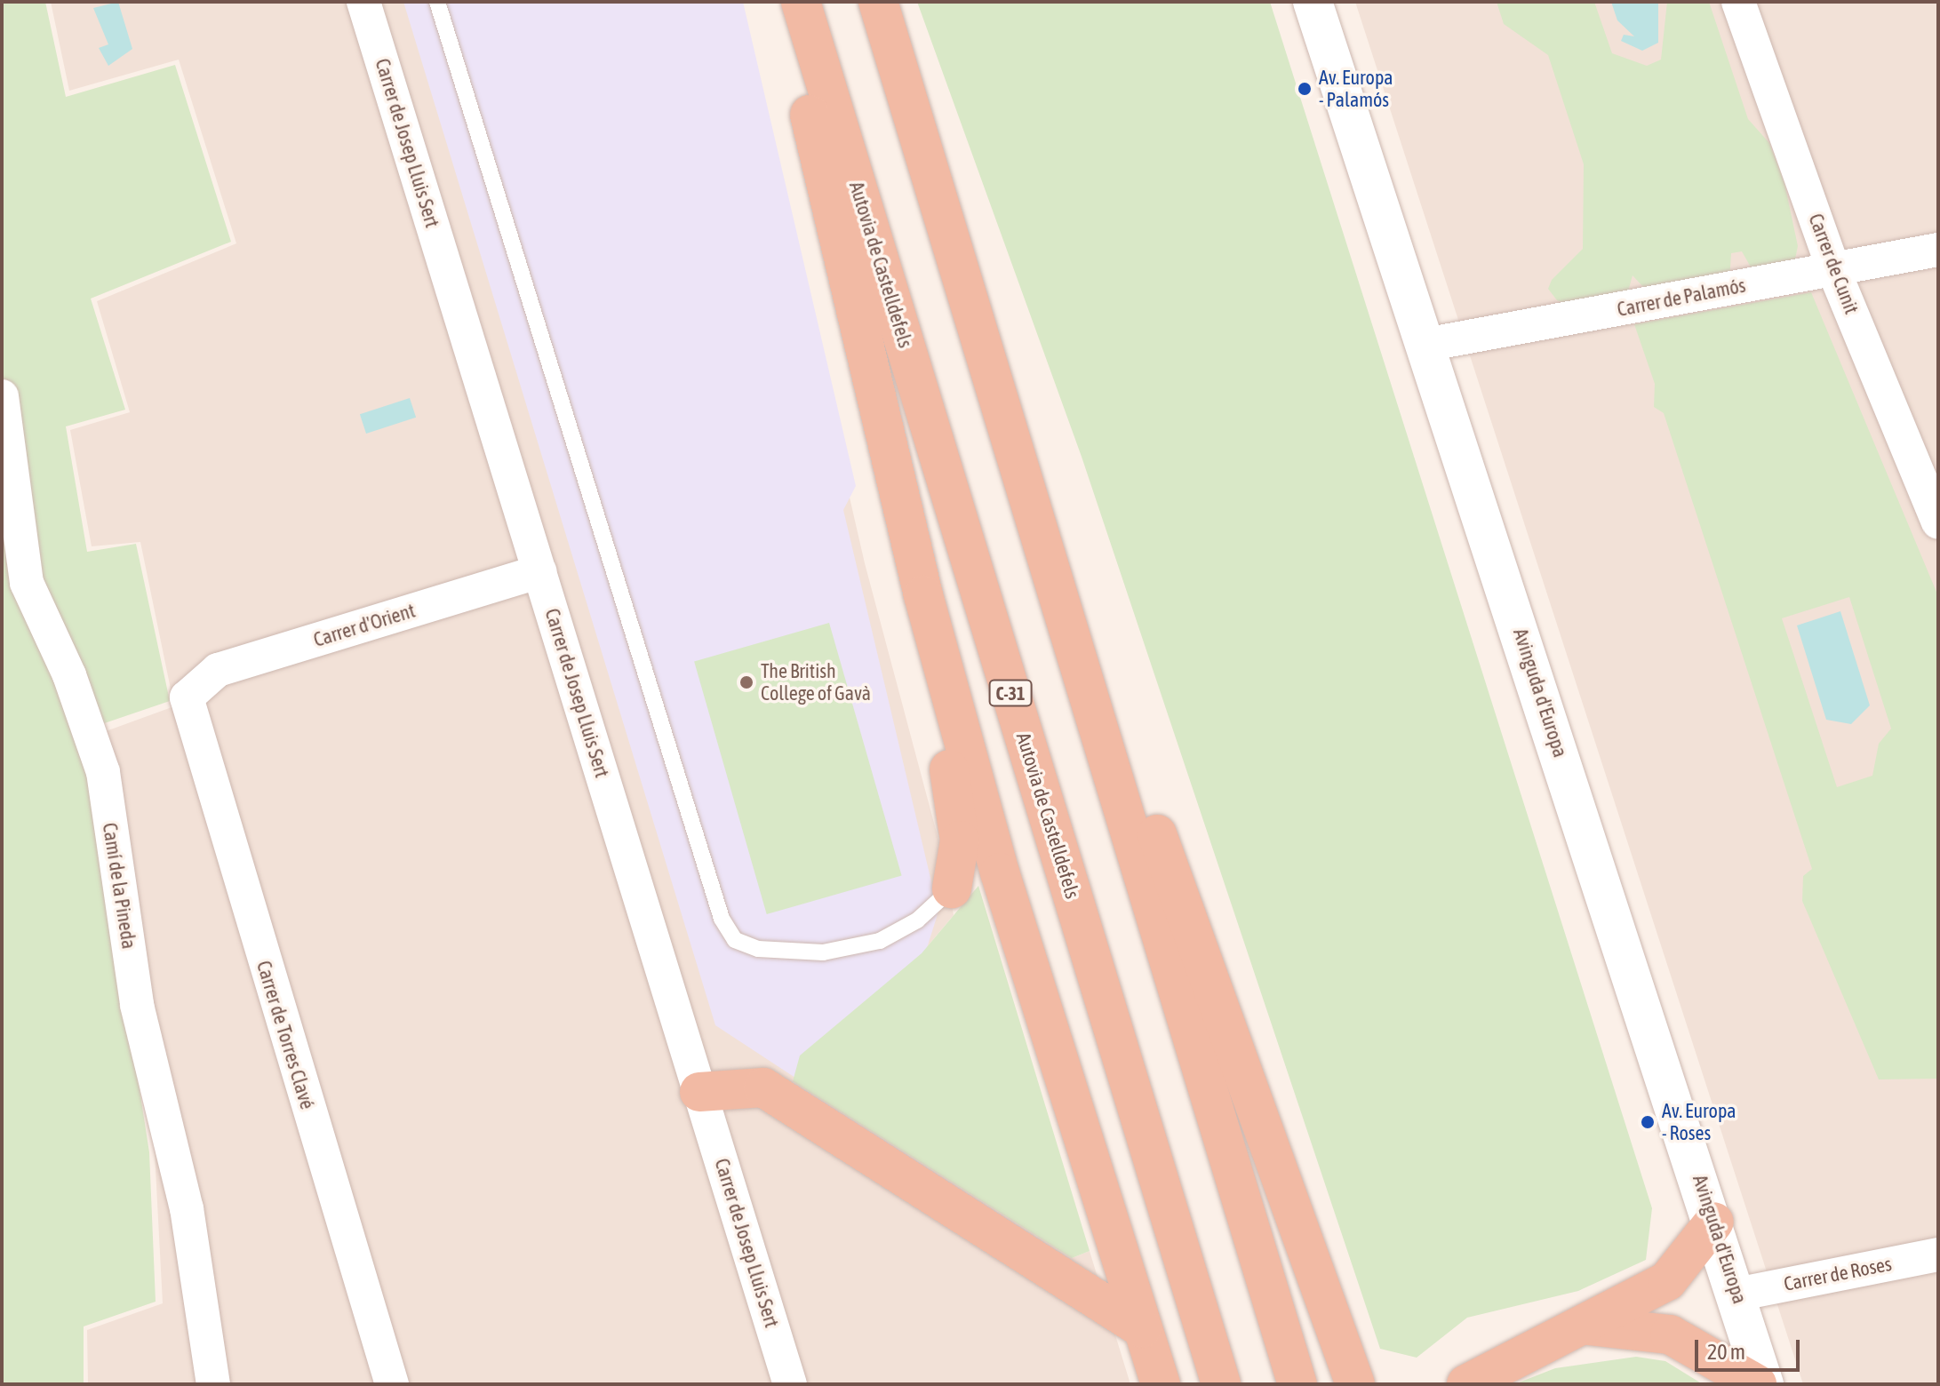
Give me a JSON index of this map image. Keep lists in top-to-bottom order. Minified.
{"streets":{"highway":["Autovia de Castelldefels","C-31"],"street":["Carrer de Josep Lluis Sert","Carrer de Cunit","Carrer de Palamós","Carrer d'Orient","Avinguda d'Europa","Camí de la Pineda","Carrer de Torres Clavé","Carrer de Roses"]},"crossings":[["Carrer de Josep Lluis Sert","Carrer d'Orient"],["Carrer de Cunit","Carrer de Palamós"],["Carrer de Palamós","Avinguda d'Europa"],["Carrer d'Orient","Carrer de Torres Clavé"],["Avinguda d'Europa","Carrer de Roses"]],"places":["Av. Europa - Palamós","The British College of Gavà","Av. Europa - Roses"],"scale_bar":"20 m"}
